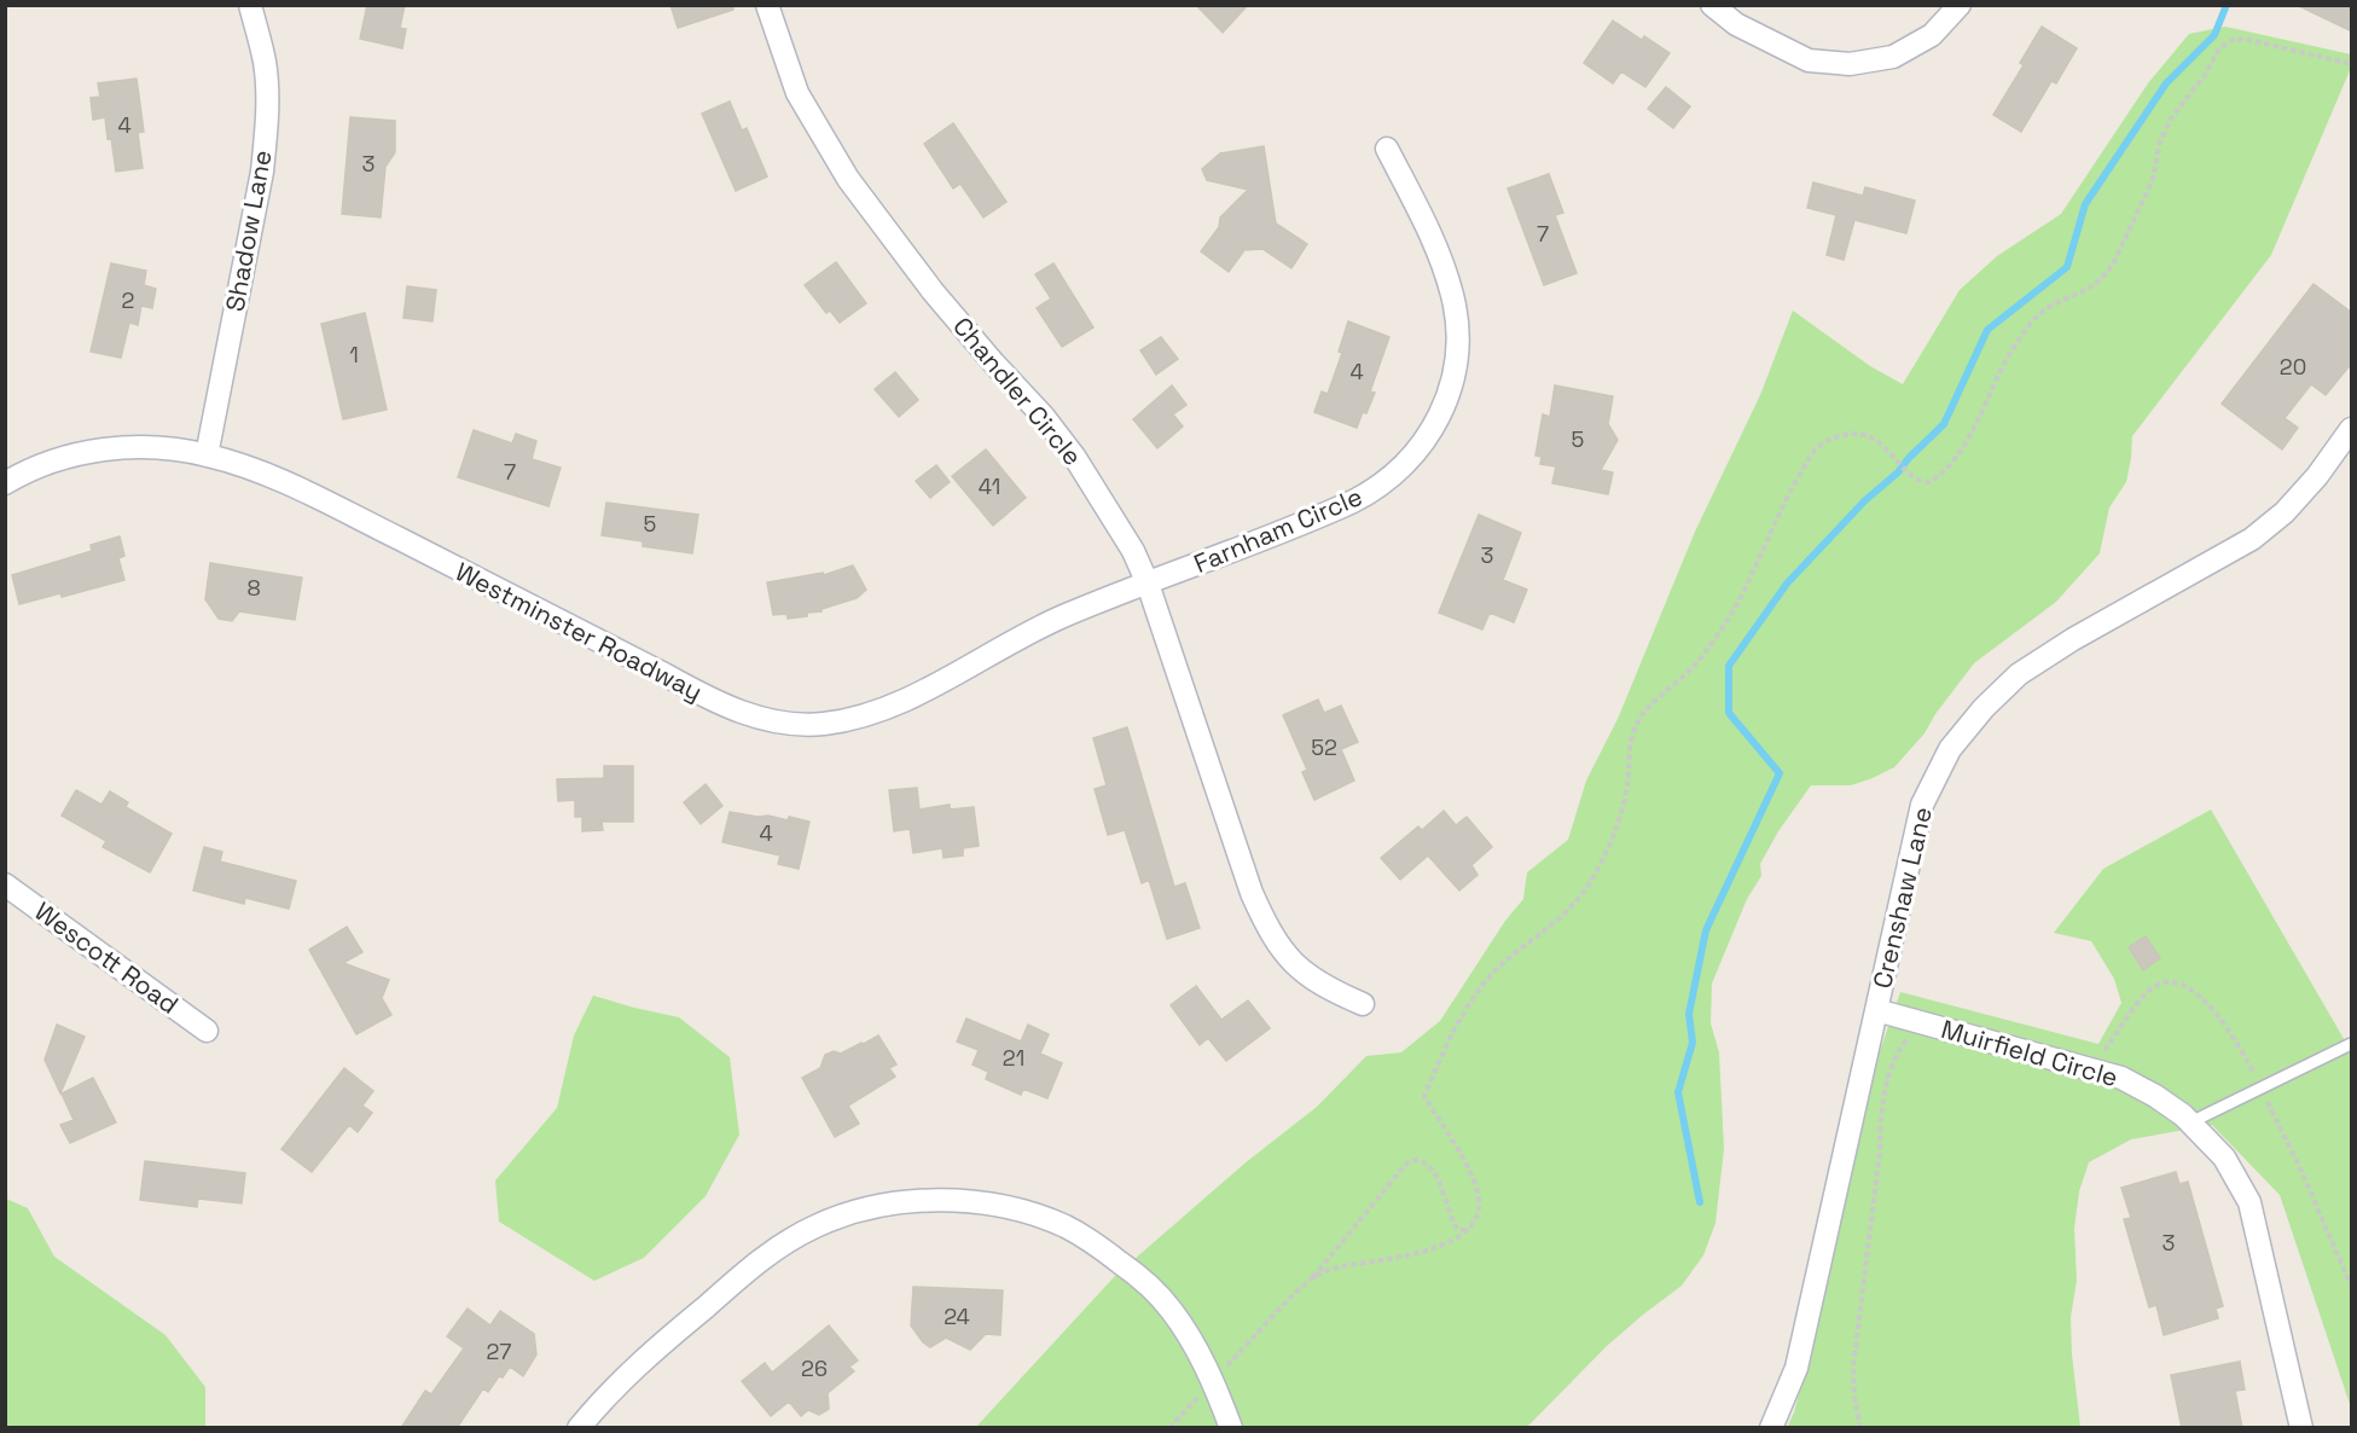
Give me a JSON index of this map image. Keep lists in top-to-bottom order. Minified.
{"streets":{"street":["Shadow Lane","Chandler Circle","Farnham Circle","Westminster Roadway","Crenshaw Lane","Wescott Road","Muirfield Circle"]},"crossings":[["Shadow Lane","Westminster Roadway"],["Chandler Circle","Farnham Circle"],["Chandler Circle","Westminster Roadway"],["Farnham Circle","Westminster Roadway"],["Crenshaw Lane","Muirfield Circle"]],"house_numbers":["4","3","7","2","1","20","4","5","7","41","5","3","8","52","4","21","3","24","27","26"]}
